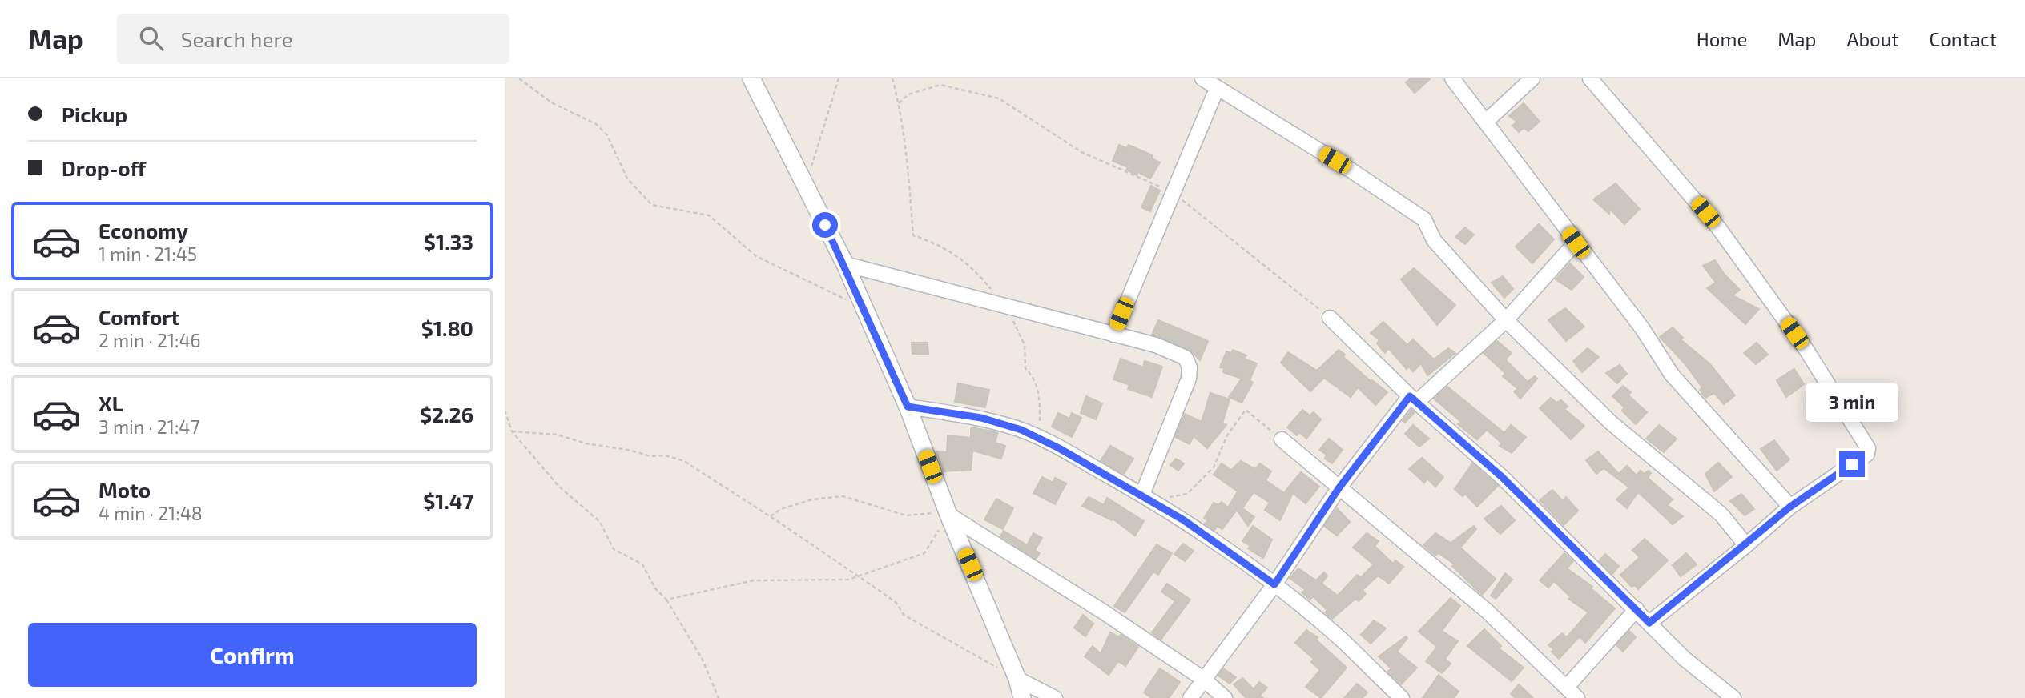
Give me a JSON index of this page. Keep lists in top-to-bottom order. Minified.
{"page":{"header":"Map","search":"Search here","nav":["Home","Map","About","Contact"],"banner":["Pickup","Drop-off"],"list":[{"name":"Economy","note":"1 min · 21:45","value":"$1.33"},{"name":"Comfort","note":"2 min · 21:46","value":"$1.80"},{"name":"XL","note":"3 min · 21:47","value":"$2.26"},{"name":"Moto","note":"4 min · 21:48","value":"$1.47"}],"bubble":"3 min","buttons":"Confirm"}}
